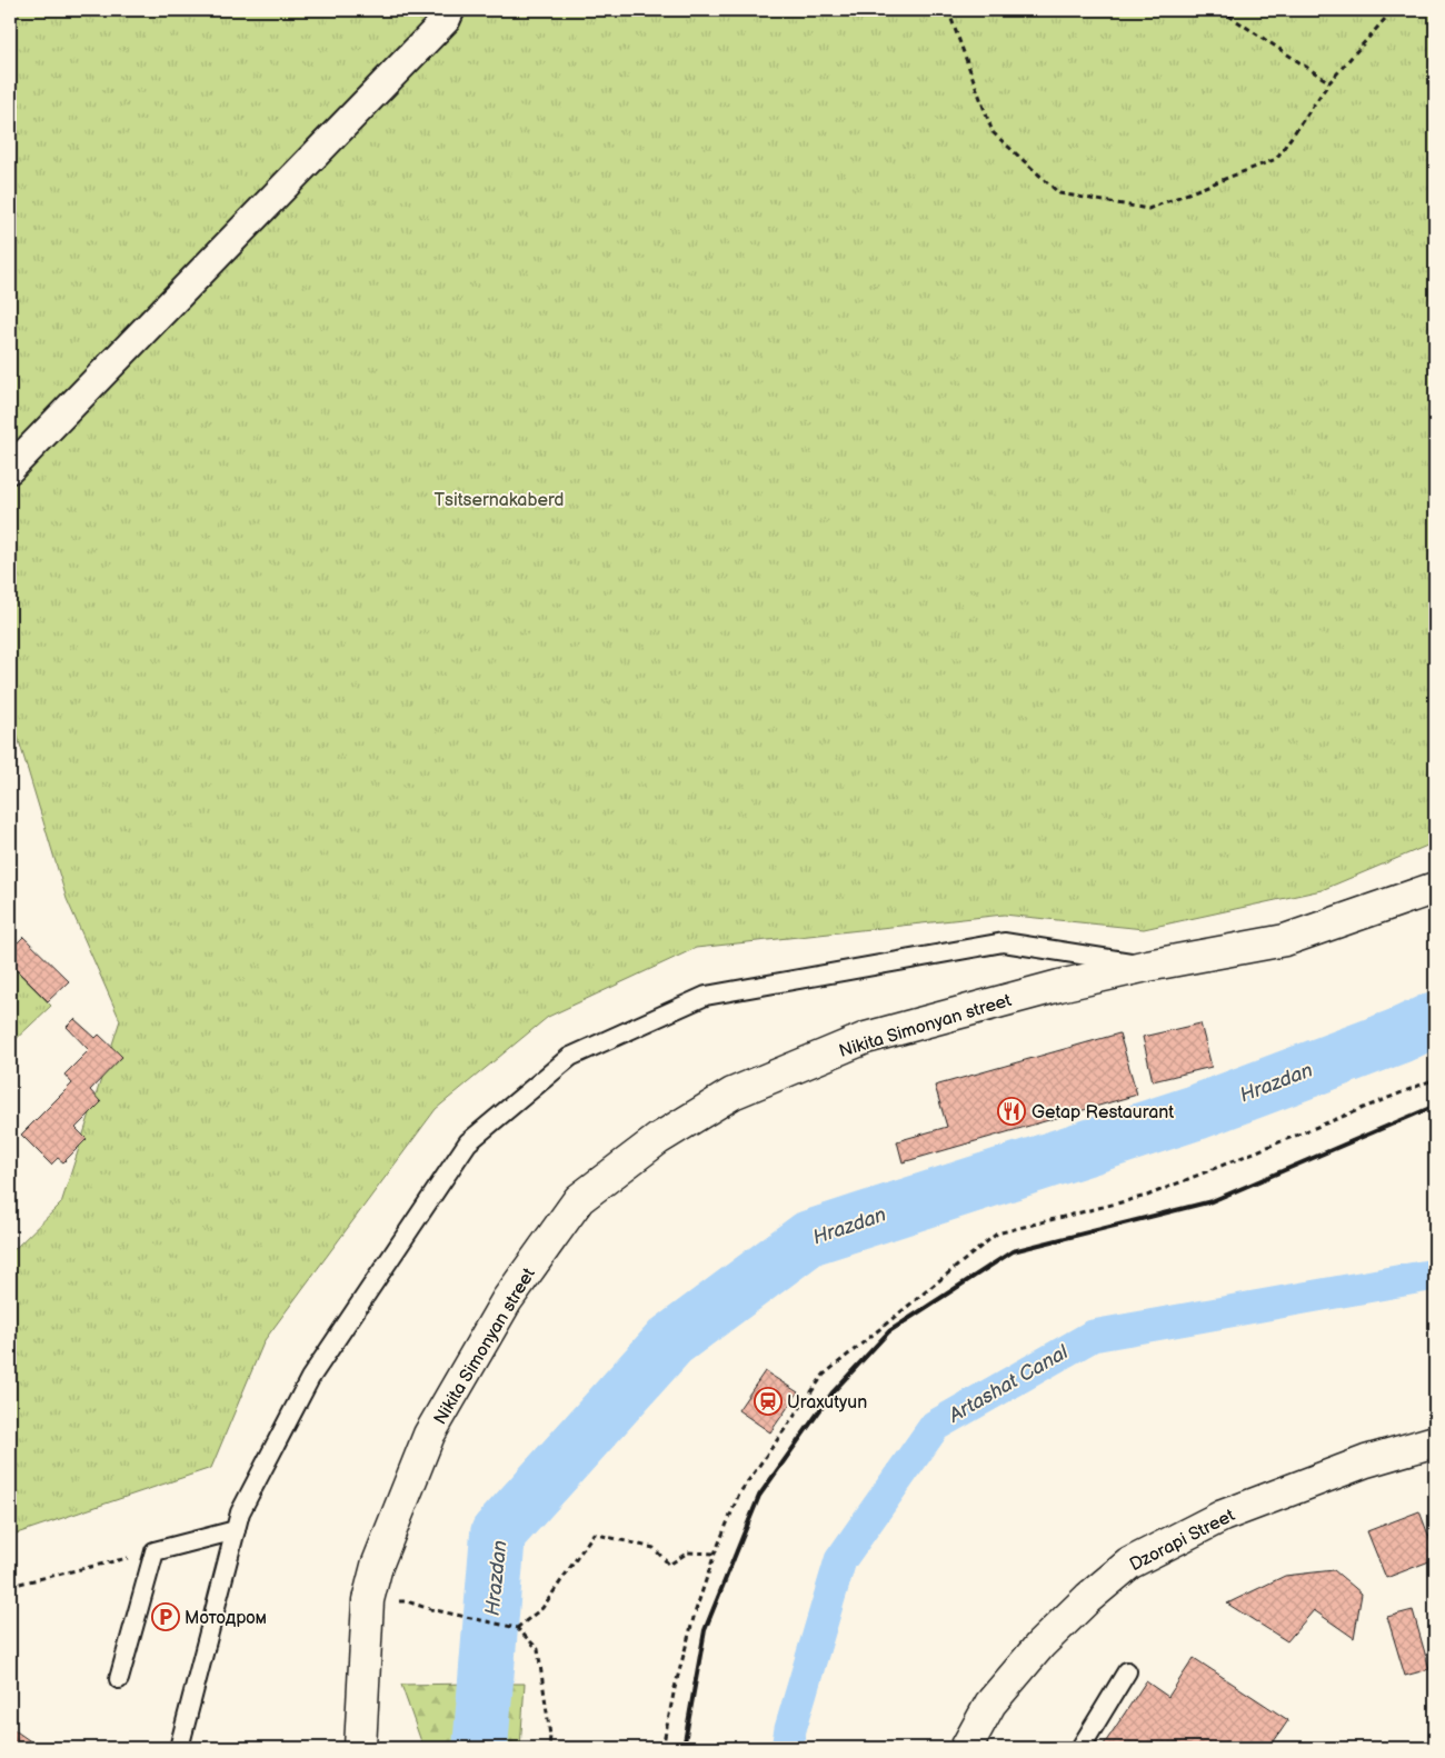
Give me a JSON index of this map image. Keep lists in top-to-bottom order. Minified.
{"streets":{"street":["Nikita Simonyan street","Dzorapi Street"]},"water":["Hrazdan","Artashat Canal"],"parks":["Tsitsernakaberd"],"places":{"restaurant":["Getap Restaurant"],"station":["Uraxutyun"],"parking":["Мотодром"]}}
